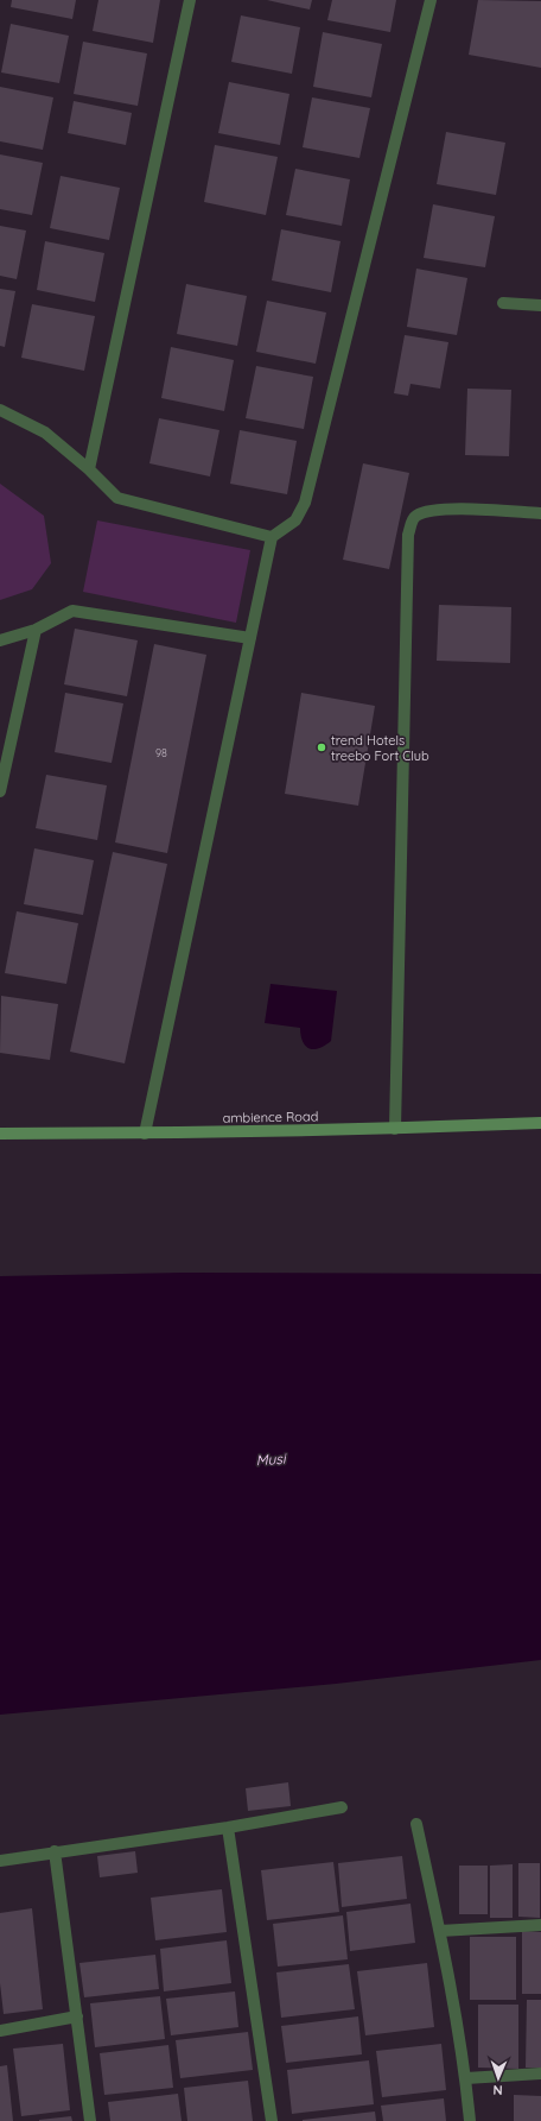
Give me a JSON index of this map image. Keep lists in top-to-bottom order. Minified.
{"streets":{"street":["ambience Road"]},"water":["Musi"],"places":["trend Hotels treebo Fort Club"],"house_numbers":["98"],"north":"bottom"}
